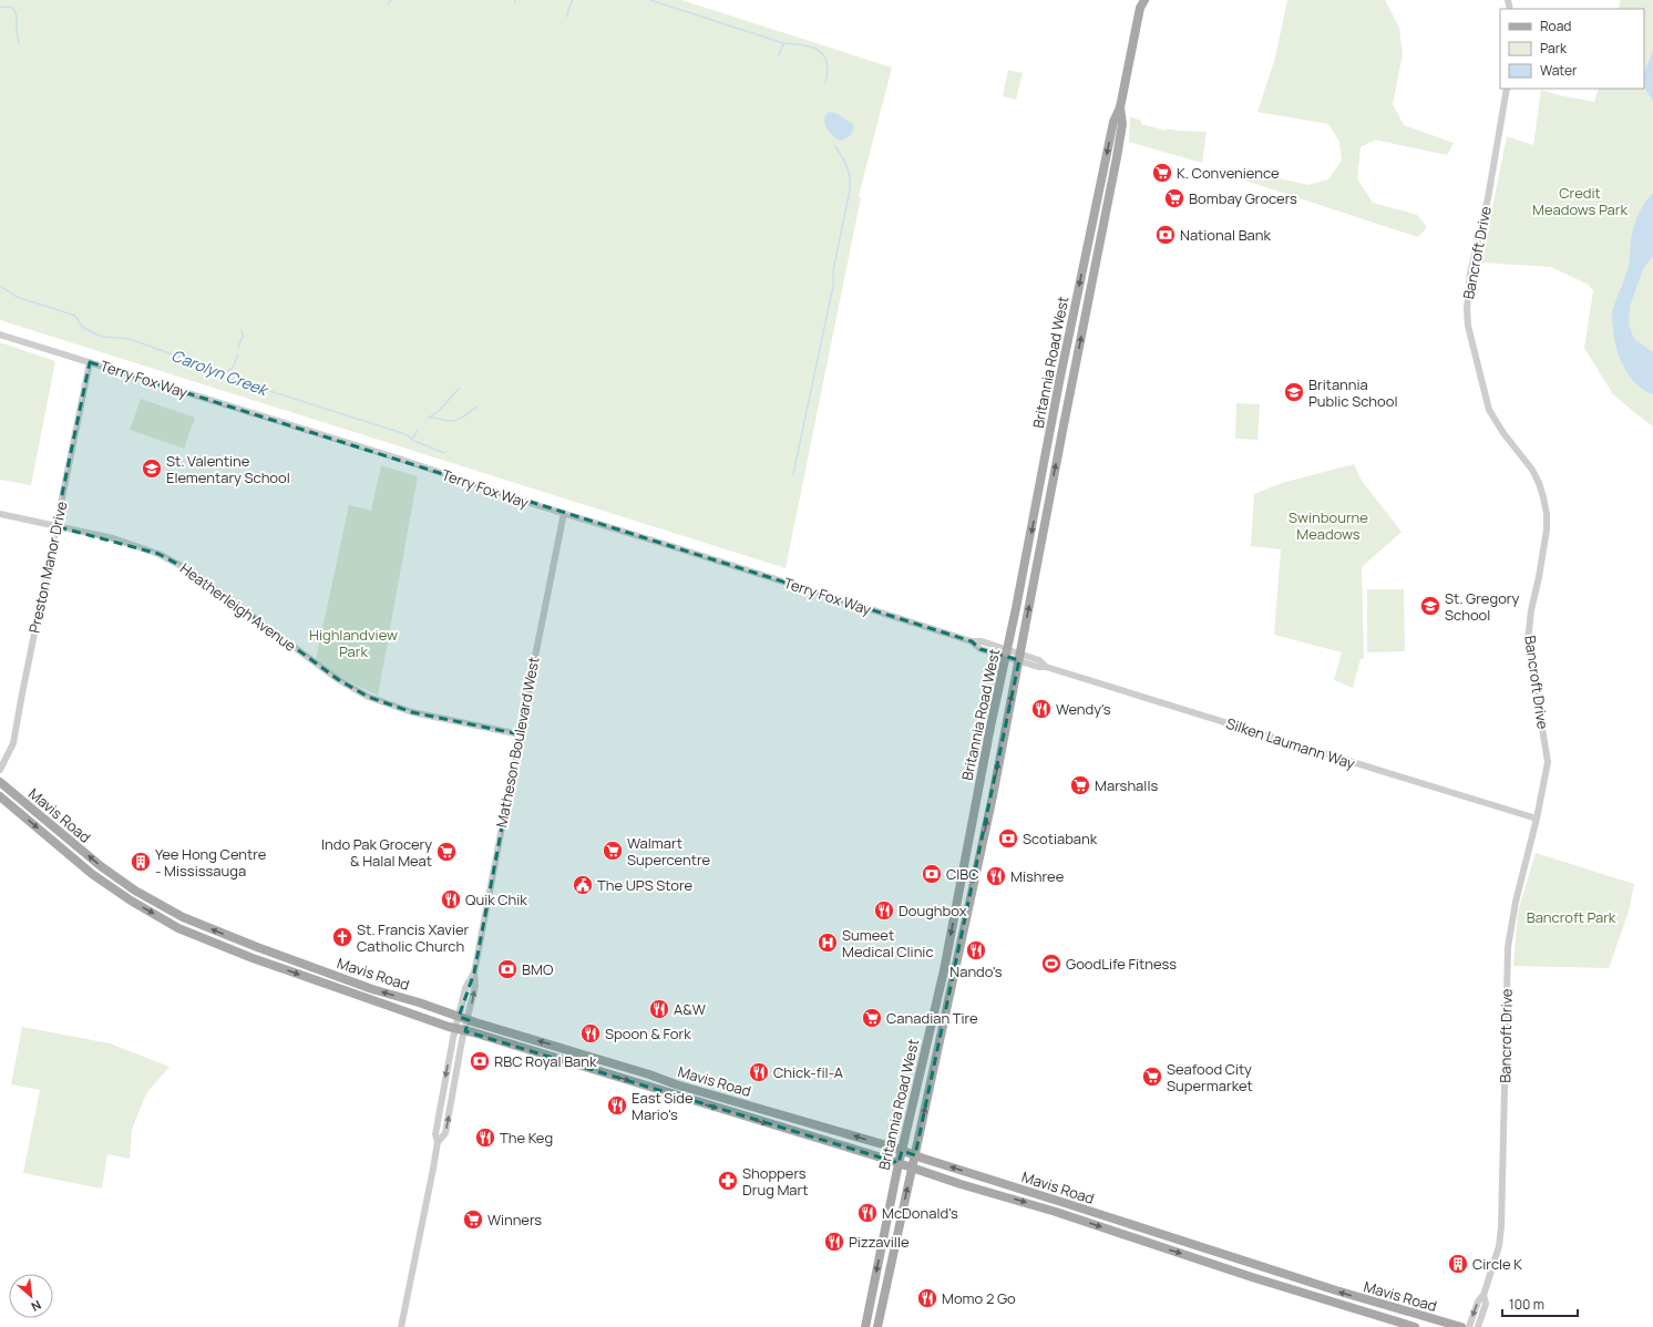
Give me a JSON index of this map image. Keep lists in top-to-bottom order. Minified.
{"streets":{"main road":["Britannia Road West","Mavis Road"],"street":["Bancroft Drive","Terry Fox Way","Preston Manor Drive","Heatherleigh Avenue","Matheson Boulevard West","Silken Laumann Way"]},"crossings":[["Bancroft Drive","Silken Laumann Way"],["Britannia Road West","Terry Fox Way"],["Britannia Road West","Silken Laumann Way"],["Britannia Road West","Mavis Road"],["Terry Fox Way","Preston Manor Drive"],["Terry Fox Way","Matheson Boulevard West"],["Terry Fox Way","Silken Laumann Way"],["Preston Manor Drive","Heatherleigh Avenue"],["Heatherleigh Avenue","Matheson Boulevard West"],["Matheson Boulevard West","Mavis Road"]],"water":["Carolyn Creek"],"parks":["Credit Meadows Park","Swinbourne Meadows","Highlandview Park","Bancroft Park"],"places":{"supermarket":["K. Convenience","Bombay Grocers","Marshalls","Walmart Supercentre","Indo Pak Grocery & Halal Meat","Canadian Tire","Seafood City Supermarket","Winners"],"bank":["National Bank","Scotiabank","CIBC","BMO","RBC Royal Bank"],"school or university":["Britannia Public School","St. Valentine Elementary School","St. Gregory School"],"restaurant":["Wendy's","Mishree","Quik Chik","Doughbox","Nando's","A&W","Spoon & Fork","Chick-fil-A","East Side Mario's","The Keg","McDonald's","Pizzaville","Momo 2 Go"],"building":["Yee Hong Centre - Mississauga","Circle K"],"public building":["The UPS Store"],"church":["St. Francis Xavier Catholic Church"],"hospital":["Sumeet Medical Clinic"],"sports":["GoodLife Fitness"],"pharmacy":["Shoppers Drug Mart"]},"legend":["Road","Park","Water"],"scale_bar":"100 m","north":"bottom right"}
